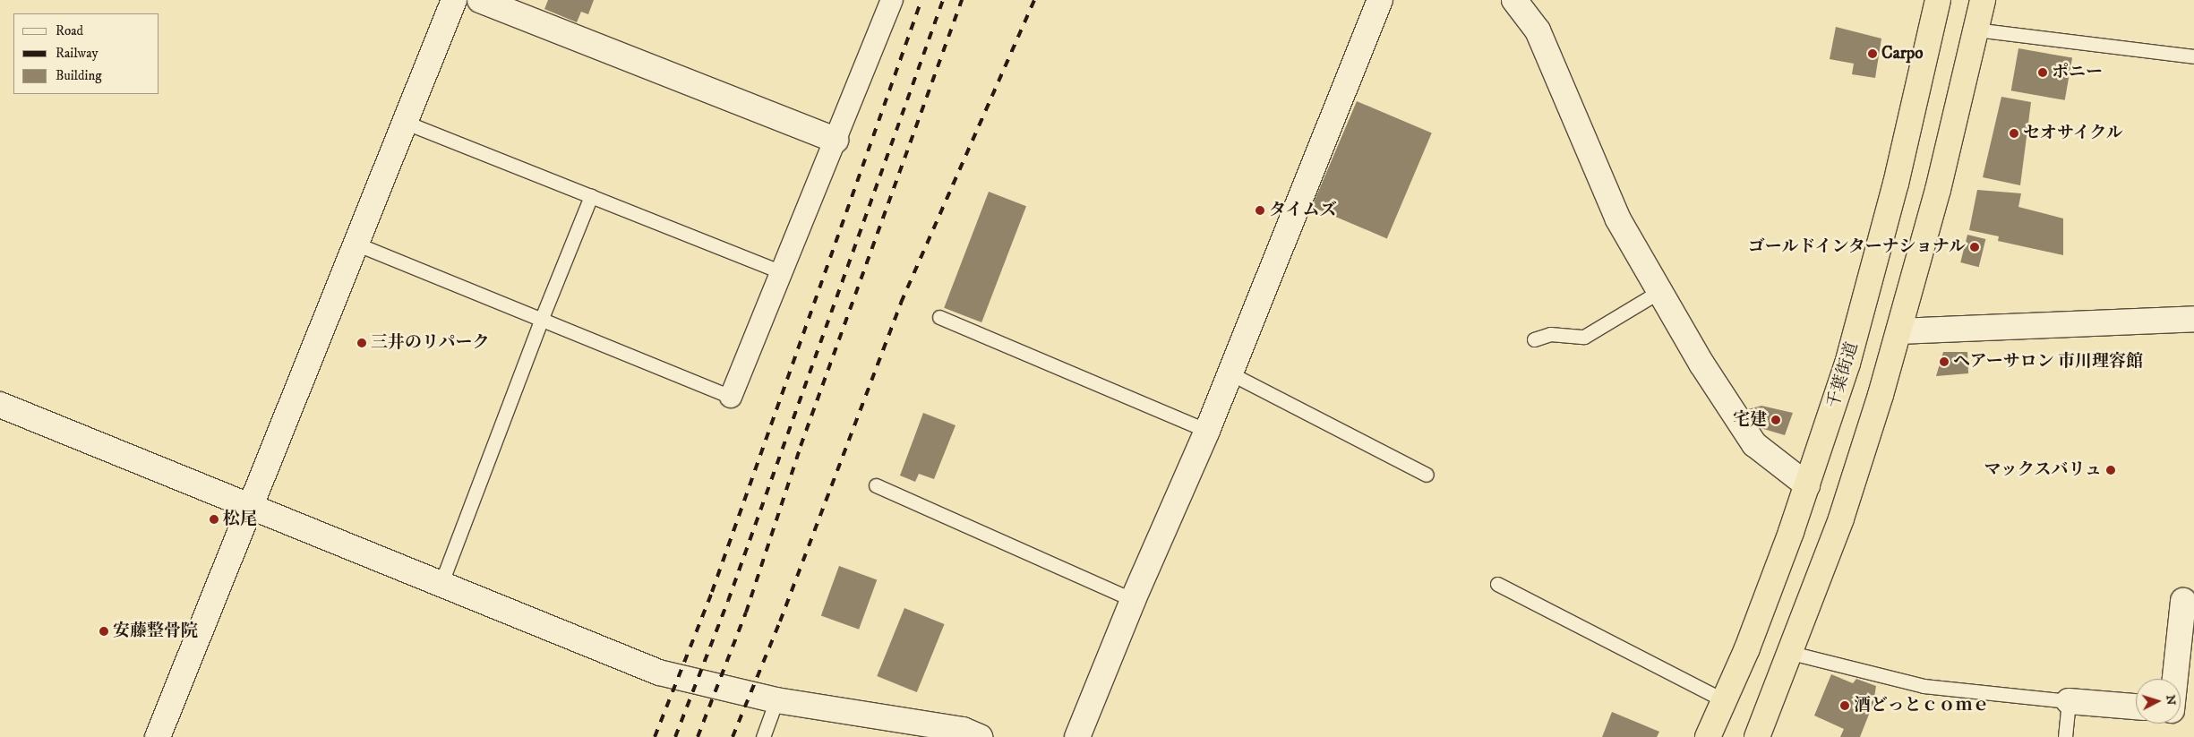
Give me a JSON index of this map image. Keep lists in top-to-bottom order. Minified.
{"streets":{"highway":["千葉街道"]},"places":["Carpo","ポニー","セオサイクル","タイムズ","ゴールドインターナショナル","三井のリパーク","ヘアーサロン 市川理容館","宅建","マックスバリュ","松尾","安藤整骨院","酒どっとｃｏｍｅ"],"legend":["Road","Railway","Building"],"north":"right"}
